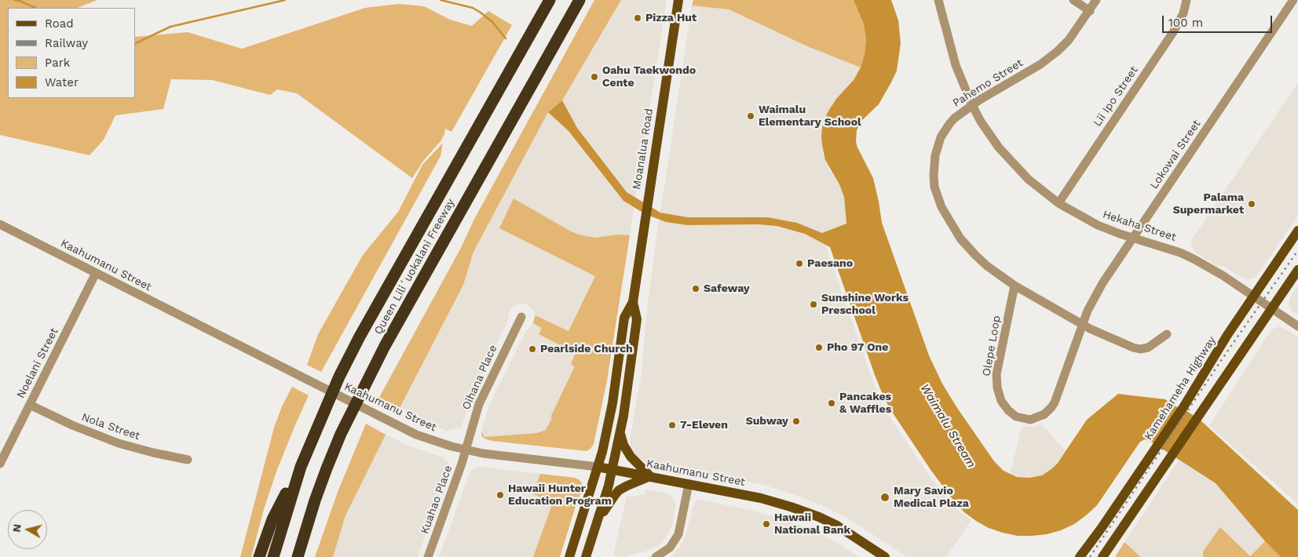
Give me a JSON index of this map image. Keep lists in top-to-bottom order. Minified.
{"streets":{"highway":["Queen Liliʻuokalani Freeway"],"main road":["Moanalua Road","Kaahumanu Street","Kamehameha Highway"],"street":["Pahemo Street","Lii Ipo Street","Lokowai Street","Hekaha Street","Olepe Loop","Noelani Street","Oihana Place","Nola Street","Kuahao Place"]},"crossings":[["Pahemo Street","Lokowai Street"],["Pahemo Street","Hekaha Street"],["Pahemo Street","Olepe Loop"],["Lii Ipo Street","Hekaha Street"],["Moanalua Road","Kaahumanu Street"],["Lokowai Street","Hekaha Street"],["Lokowai Street","Olepe Loop"],["Hekaha Street","Kamehameha Highway"],["Kaahumanu Street","Noelani Street"],["Kaahumanu Street","Oihana Place"],["Kaahumanu Street","Kuahao Place"],["Noelani Street","Nola Street"],["Oihana Place","Kuahao Place"]],"water":["Waimalu Stream"],"places":["Pizza Hut","Oahu Taekwondo Cente","Waimalu Elementary School","Palama Supermarket","Paesano","Safeway","Sunshine Works Preschool","Pho 97 One","Pearlside Church","Pancakes & Waffles","Subway","7-Eleven","Hawaii Hunter Education Program","Mary Savio Medical Plaza","Hawaii National Bank"],"legend":["Road","Railway","Park","Water"],"scale_bar":"100 m","north":"left"}
